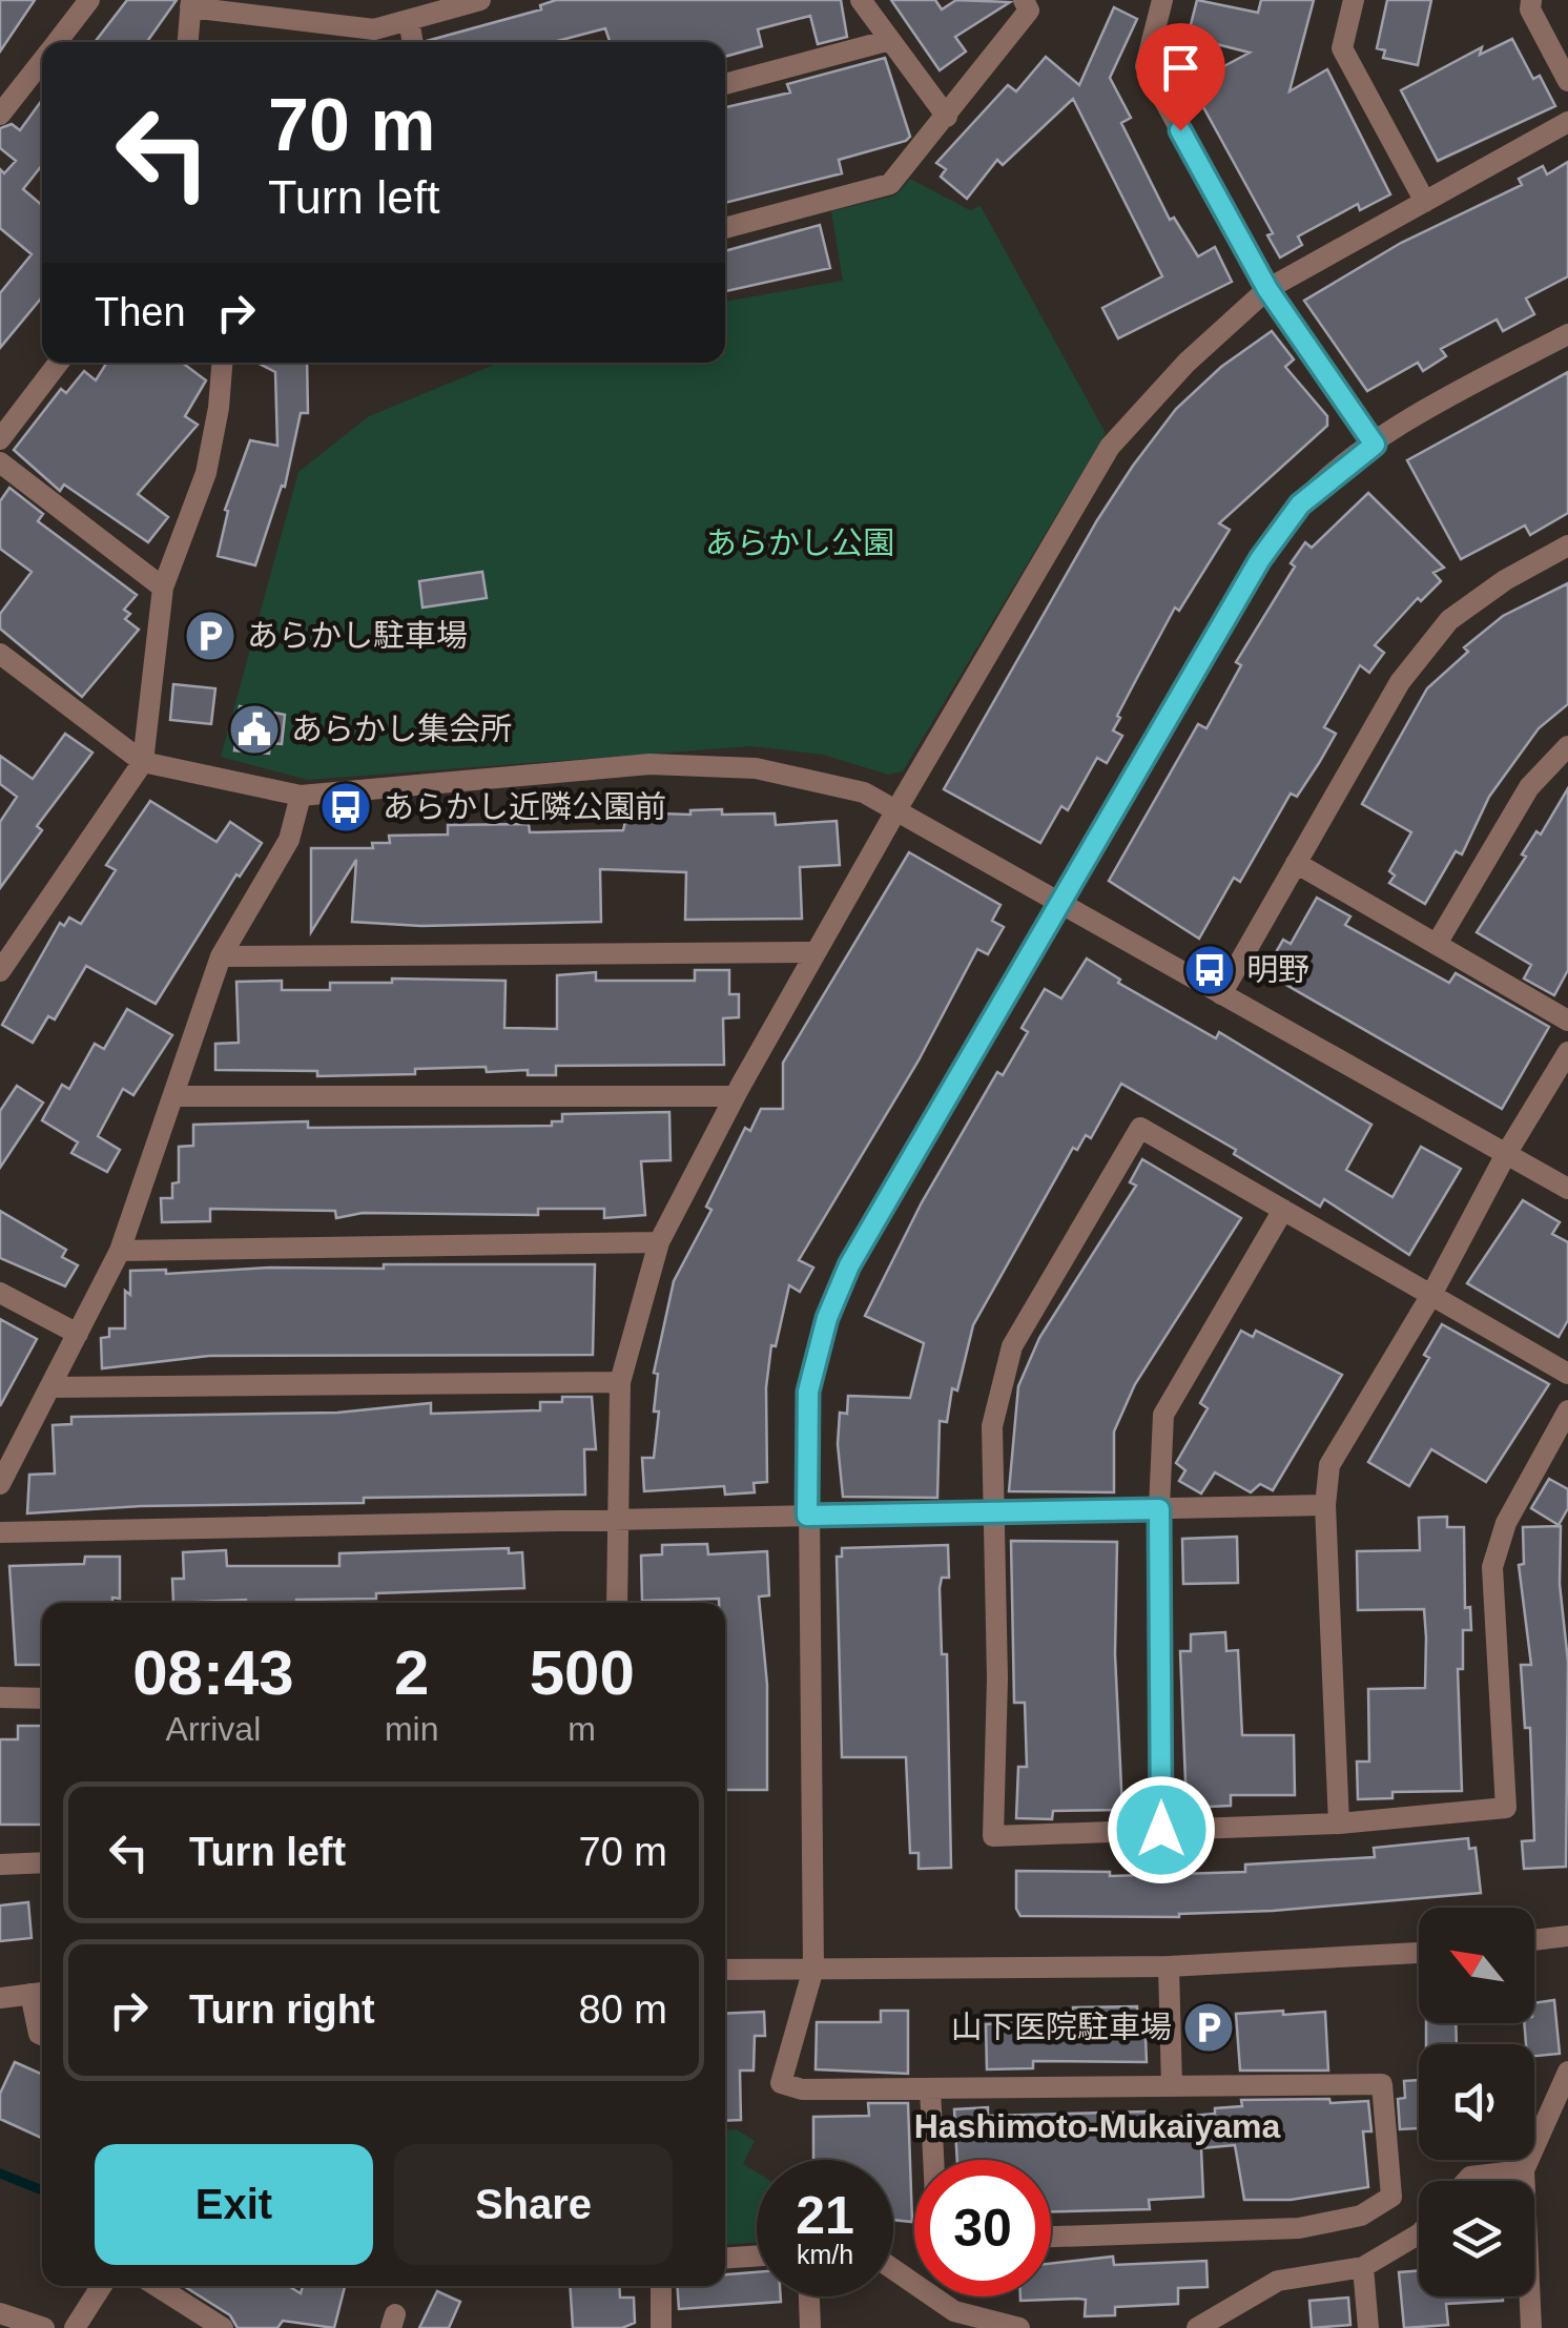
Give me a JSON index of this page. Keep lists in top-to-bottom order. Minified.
{"districts":["Hashimoto-Mukaiyama"],"parks":["あらかし公園"],"places":{"parking":["あらかし駐車場","山下医院駐車場"],"public building":["あらかし集会所"],"bus stop":["あらかし近隣公園前","明野"]},"north":"top left","page":{"turn":["70 m","Turn left"],"then":"Then","eta":["08:43","Arrival","2","min","500","m"],"list":[{"name":"Turn left","value":"70 m"},{"name":"Turn right","value":"80 m"}],"buttons":["Exit","Share"],"speed":"21 km/h","limit":"30"}}
